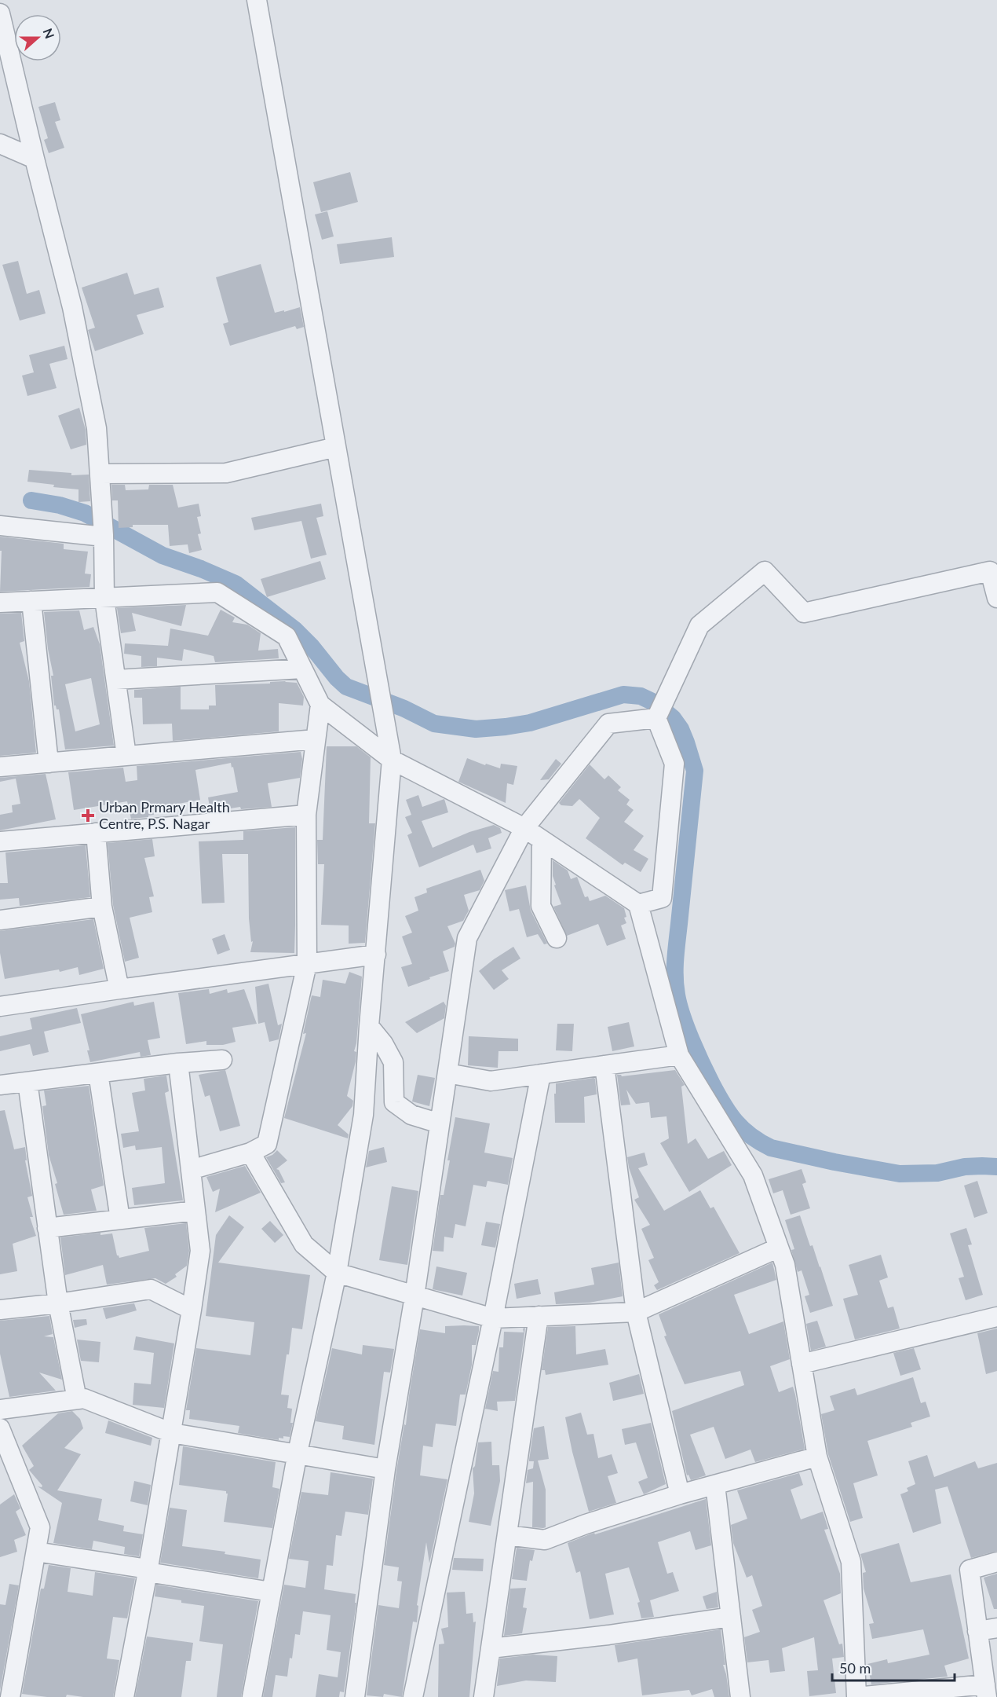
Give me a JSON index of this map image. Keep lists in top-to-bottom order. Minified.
{"places":{"health":["Urban Prmary Health Centre, P.S. Nagar"]},"scale_bar":"50 m","north":"right"}
